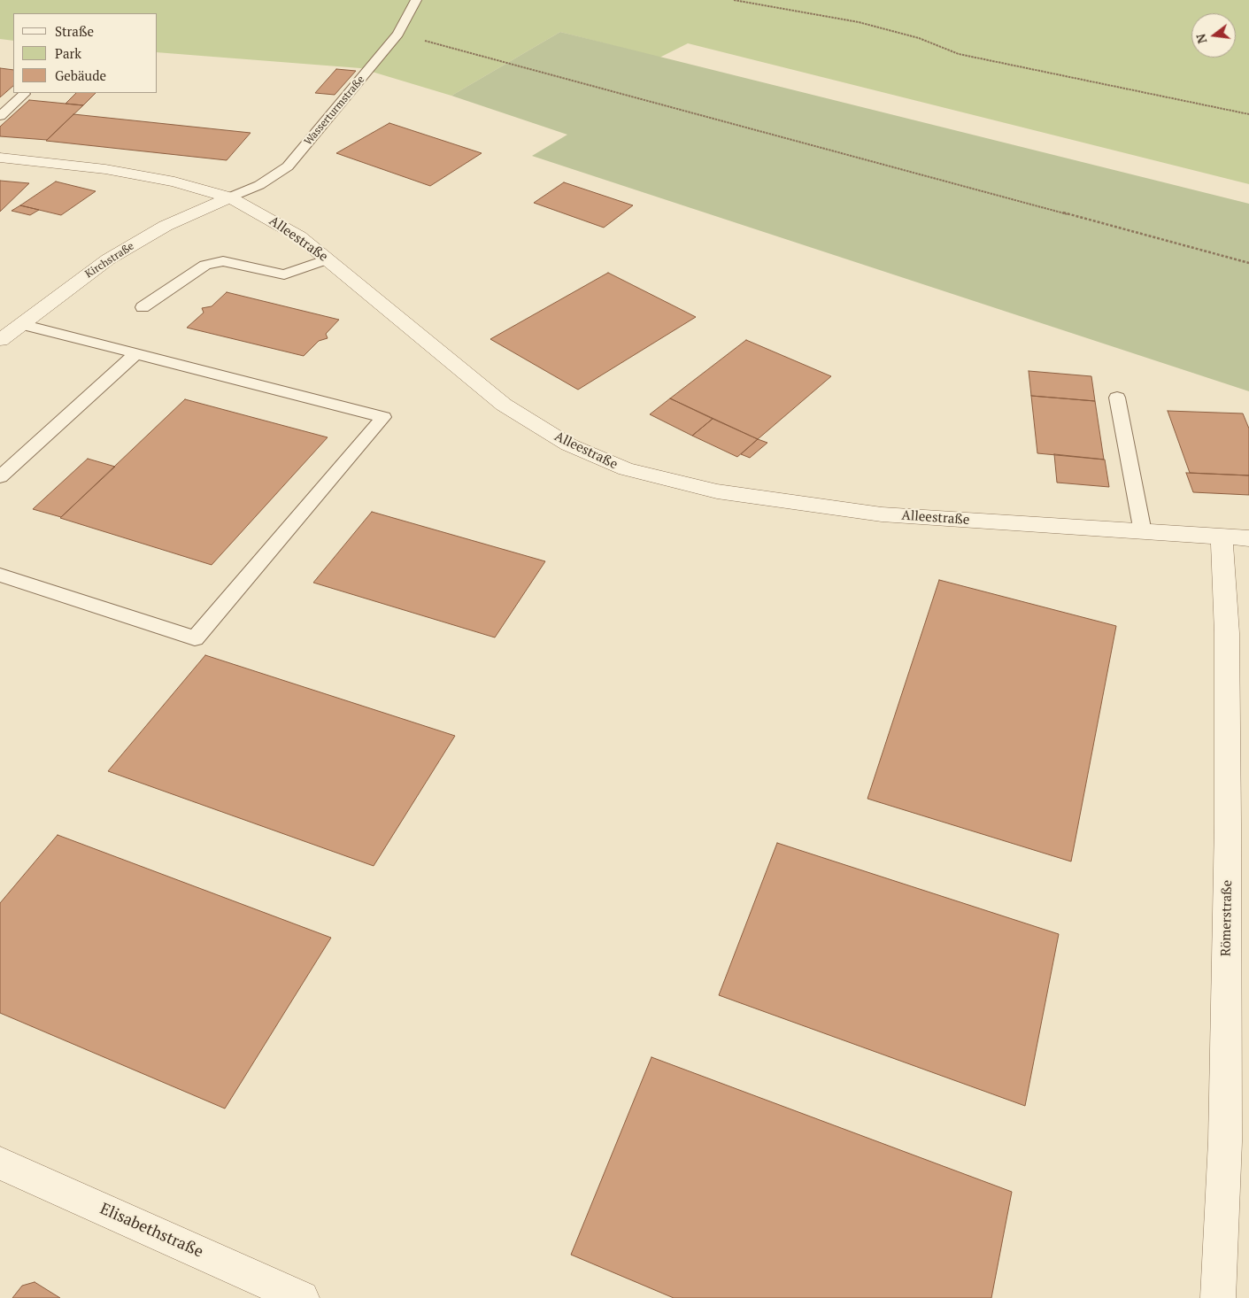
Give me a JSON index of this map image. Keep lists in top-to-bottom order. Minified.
{"streets":{"street":["Alleestraße","Kirchstraße","Römerstraße","Elisabethstraße"],"lane":["Wasserturmstraße"]},"crossings":[["Wasserturmstraße","Alleestraße"],["Wasserturmstraße","Kirchstraße"],["Alleestraße","Kirchstraße"],["Alleestraße","Römerstraße"]],"legend":["Straße","Park","Gebäude"],"north":"left"}
